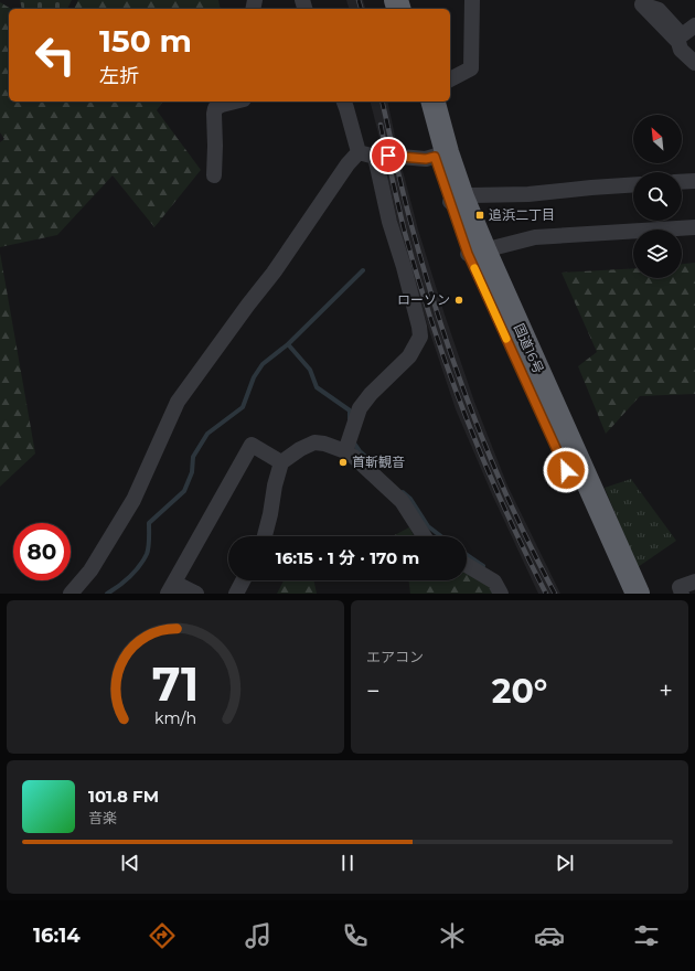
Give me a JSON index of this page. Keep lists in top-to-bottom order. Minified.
{"streets":{"highway":["国道16号"]},"places":{"transit":["追浜二丁目"],"other":["ローソン","首斬観音"]},"north":"top left","page":{"turn":["150 m","左折"],"limit":"80","trip":"16:15 · 1 分 · 170 m","tile":"エアコン","heat":["−","20°","+"],"song":["101.8 FM","音楽"],"tabs":"16:14","gauge":["71","km/h"]}}
